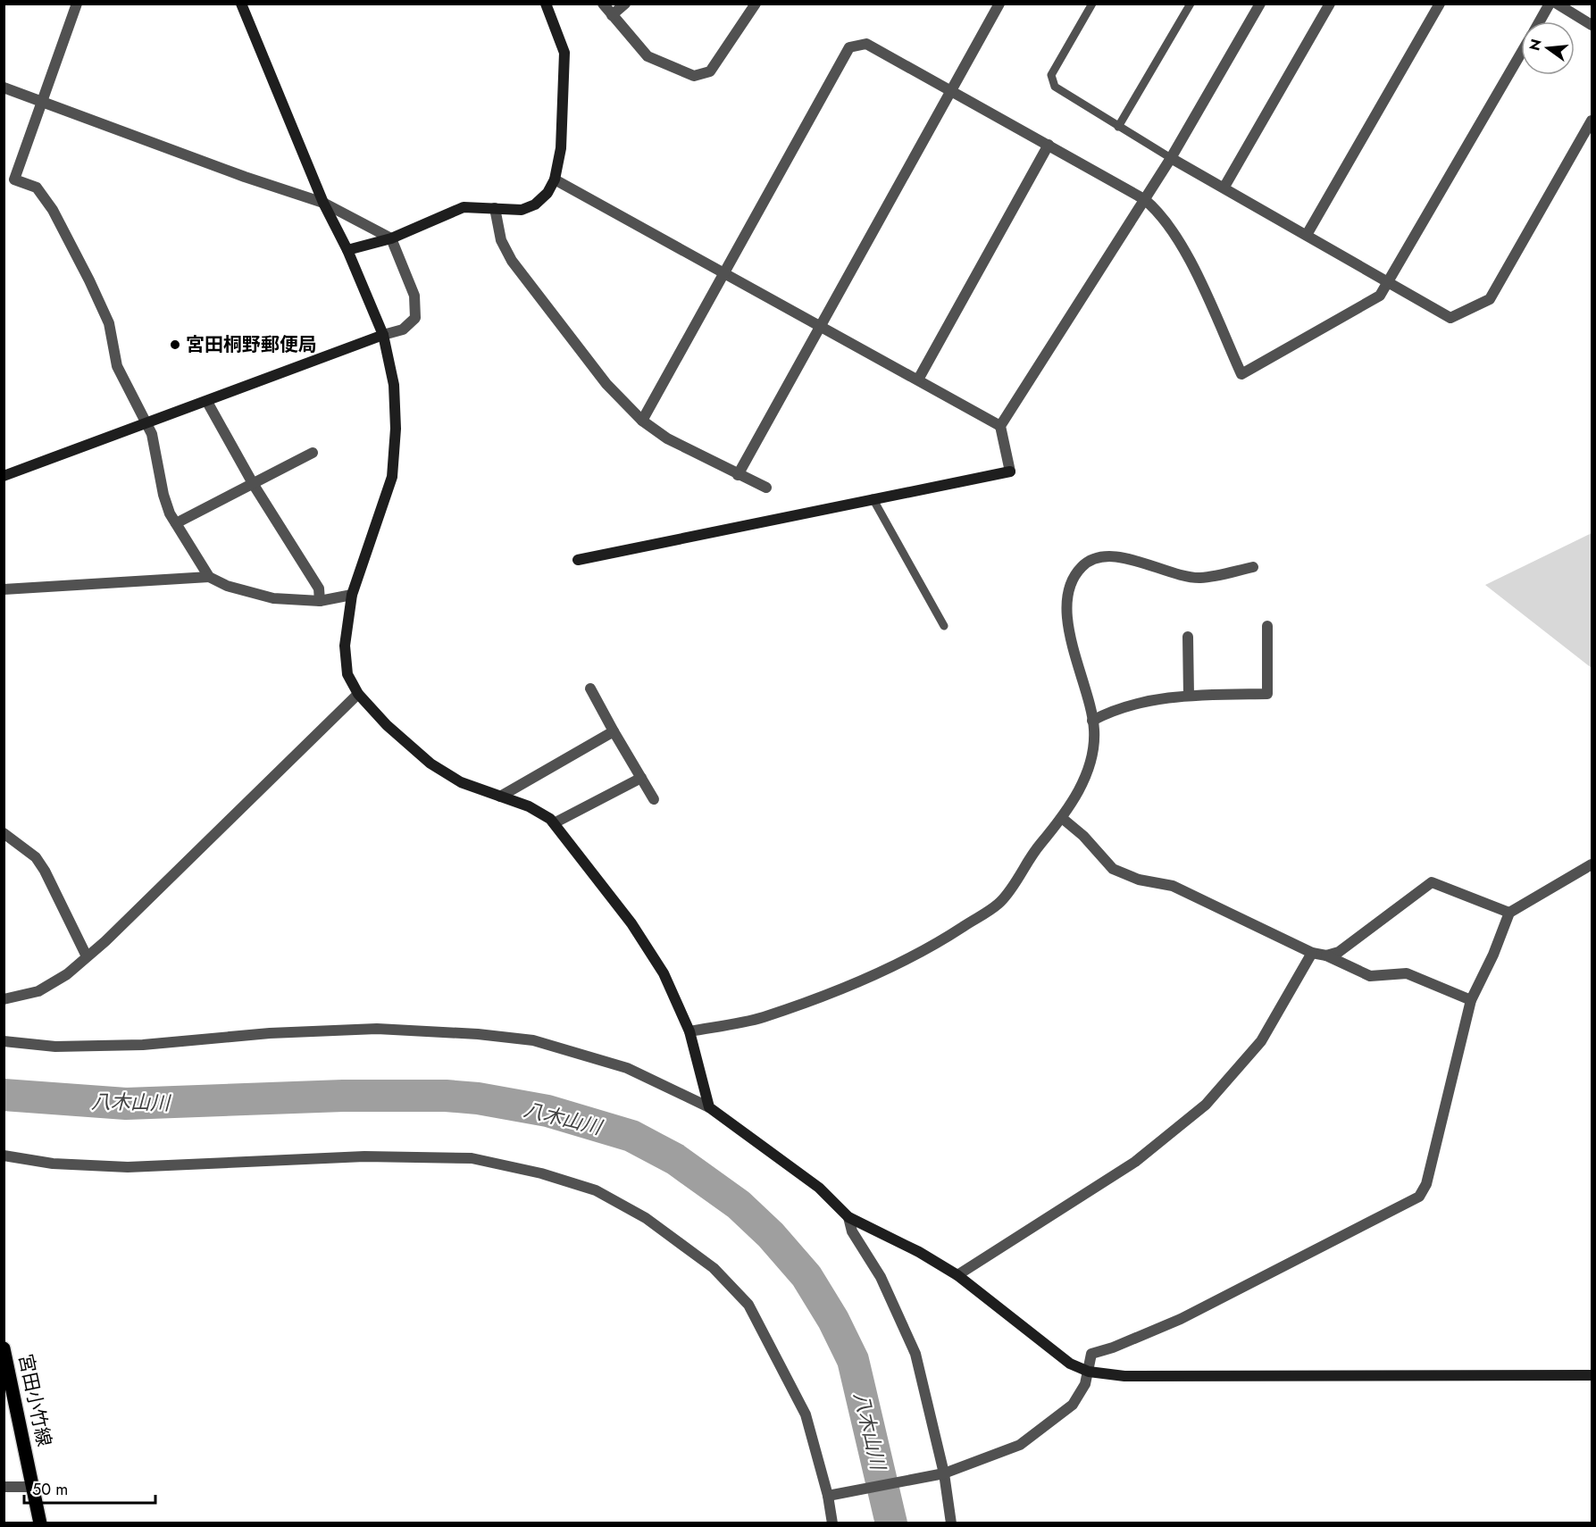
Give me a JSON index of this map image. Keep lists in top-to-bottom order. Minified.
{"streets":{"main road":["宮田小竹線"]},"water":["八木山川"],"places":["宮田桐野郵便局"],"scale_bar":"50 m","north":"left"}
